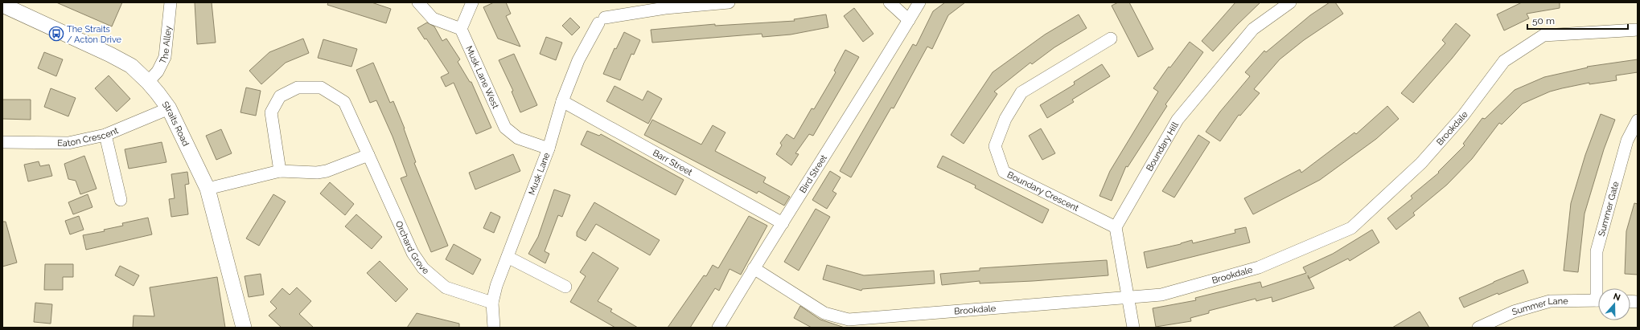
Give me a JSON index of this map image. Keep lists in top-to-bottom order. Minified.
{"streets":{"street":["The Alley","Musk Lane West","Straits Road","Brookdale","Eaton Crescent","Boundary Hill","Barr Street","Musk Lane","Bird Street","Boundary Crescent","Summer Gate","Orchard Grove","Summer Lane"]},"crossings":[["The Alley","Straits Road"],["Musk Lane West","Musk Lane"],["Straits Road","Eaton Crescent"],["Brookdale","Bird Street"],["Boundary Hill","Boundary Crescent"],["Barr Street","Musk Lane"],["Barr Street","Bird Street"],["Musk Lane","Orchard Grove"]],"places":{"bus stop":["The Straits / Acton Drive"]},"scale_bar":"50 m","north":"top"}
